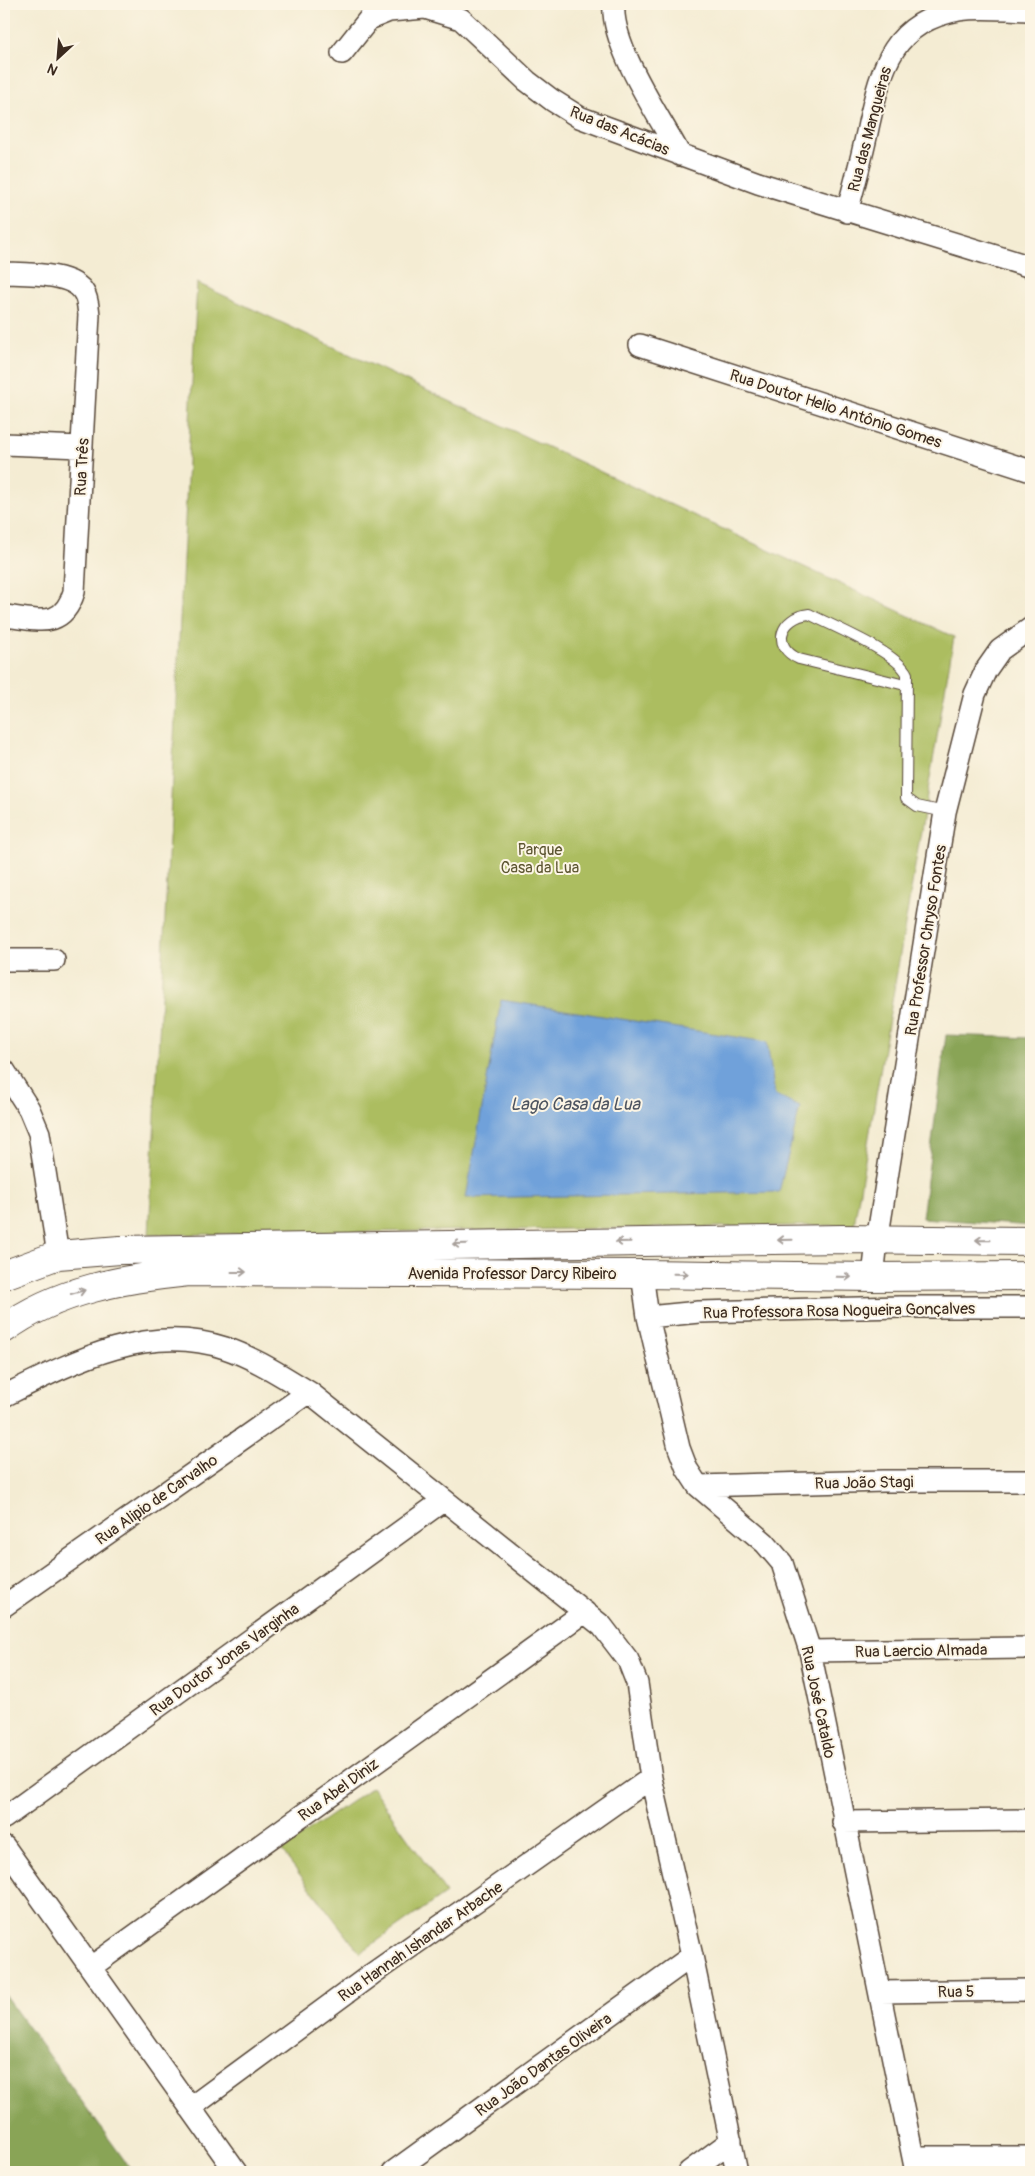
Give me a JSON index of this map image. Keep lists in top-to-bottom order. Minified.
{"streets":{"main road":["Avenida Professor Darcy Ribeiro"],"street":["Rua das Mangueiras","Rua das Acácias","Rua Doutor Helio Antônio Gomes","Rua Três","Rua Professor Chryso Fontes","Rua Professora Rosa Nogueira Gonçalves","Rua João Stagi","Rua Alipio de Carvalho","Rua Laercio Almada","Rua Doutor Jonas Varginha","Rua José Cataldo","Rua Abel Diniz","Rua Hannah Ishandar Arbache","Rua 5","Rua João Dantas Oliveira"]},"crossings":[["Rua das Mangueiras","Rua das Acácias"],["Rua Professor Chryso Fontes","Avenida Professor Darcy Ribeiro"],["Avenida Professor Darcy Ribeiro","Rua José Cataldo"],["Rua Professora Rosa Nogueira Gonçalves","Rua José Cataldo"],["Rua João Stagi","Rua José Cataldo"],["Rua Laercio Almada","Rua José Cataldo"],["Rua José Cataldo","Rua 5"]],"water":["Lago Casa da Lua"],"parks":["Parque Casa da Lua"],"north":"bottom left"}
